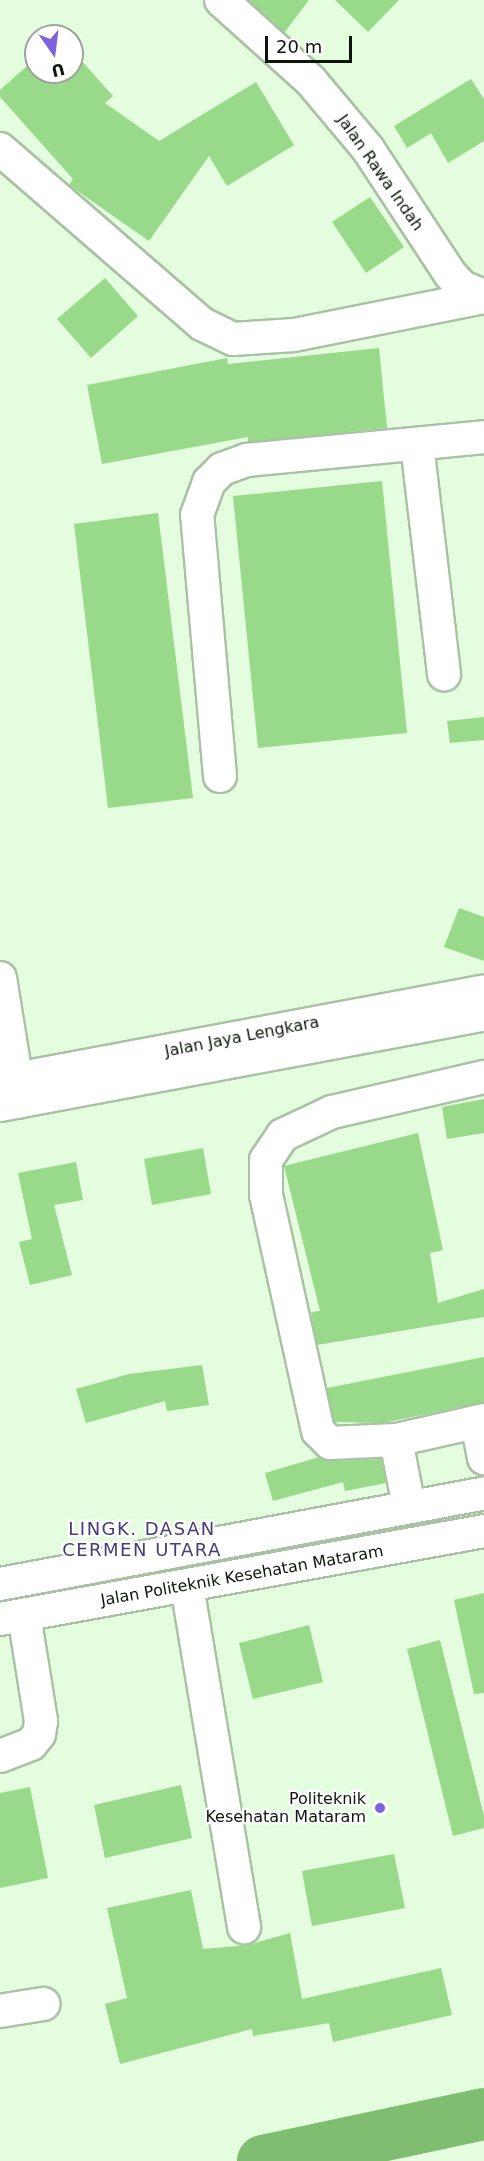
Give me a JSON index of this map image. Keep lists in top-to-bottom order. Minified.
{"streets":{"street":["Jalan Rawa Indah","Jalan Jaya Lengkara","Jalan Politeknik Kesehatan Mataram"]},"districts":["LINGK. DASAN CERMEN UTARA"],"places":["Politeknik Kesehatan Mataram"],"scale_bar":"20 m","north":"bottom"}
